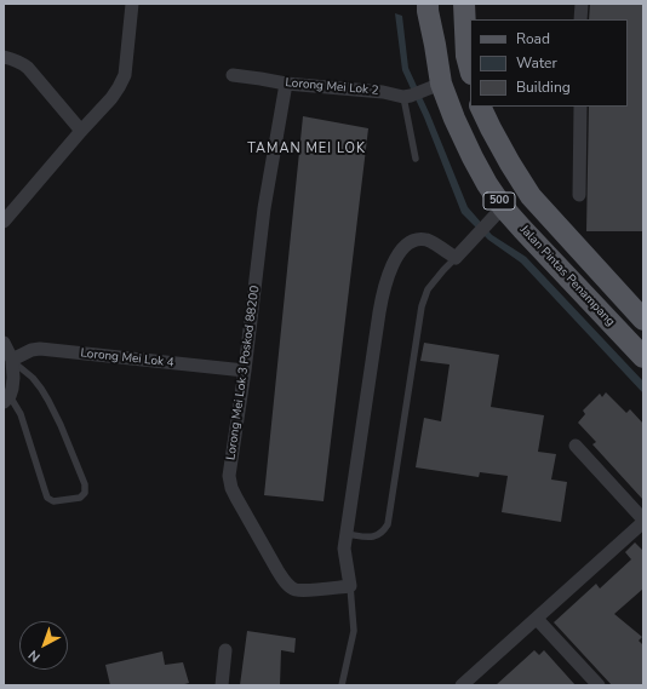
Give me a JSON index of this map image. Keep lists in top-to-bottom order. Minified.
{"streets":{"main road":["500","Jalan Pintas Penampang"],"street":["Lorong Mei Lok 2","Lorong Mei Lok 4","Lorong Mei Lok 3 Poskod 88200"]},"crossings":[["Lorong Mei Lok 2","Lorong Mei Lok 3 Poskod 88200"],["Lorong Mei Lok 4","Lorong Mei Lok 3 Poskod 88200"]],"districts":["TAMAN MEI LOK"],"legend":["Road","Water","Building"],"north":"bottom left"}
